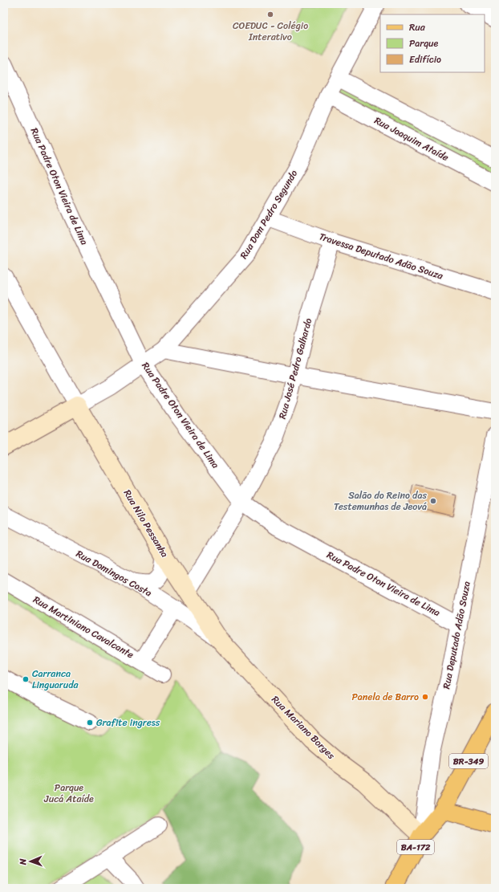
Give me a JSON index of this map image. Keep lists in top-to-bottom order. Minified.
{"streets":{"main road":["BR-349","BA-172"],"street":["Rua Joaquim Ataíde","Rua Padre Oton Vieira de Lima","Rua Dom Pedro Segundo","Travessa Deputado Adão Souza","Rua José Pedro Galhardo","Rua Nilo Pessanha","Rua Domingos Costa","Rua Martiniano Cavalcante","Rua Deputado Adão Souza","Rua Mariano Borges"]},"crossings":[["Rua Joaquim Ataíde","Rua Dom Pedro Segundo"],["Rua Padre Oton Vieira de Lima","Rua Dom Pedro Segundo"],["Rua Padre Oton Vieira de Lima","Rua José Pedro Galhardo"],["Rua Padre Oton Vieira de Lima","Rua Deputado Adão Souza"],["Rua Dom Pedro Segundo","Travessa Deputado Adão Souza"],["Rua Dom Pedro Segundo","Rua Nilo Pessanha"],["Travessa Deputado Adão Souza","Rua José Pedro Galhardo"],["Rua José Pedro Galhardo","Rua Nilo Pessanha"],["Rua Nilo Pessanha","Rua Domingos Costa"],["Rua Nilo Pessanha","Rua Mariano Borges"],["Rua Domingos Costa","Rua Mariano Borges"],["Rua Deputado Adão Souza","Rua Mariano Borges"],["Rua Deputado Adão Souza","BA-172"],["Rua Mariano Borges","BA-172"],["BR-349","BA-172"]],"parks":["Parque Jucá Ataíde"],"places":["COEDUC - Colégio Interativo","Salão do Reino das Testemunhas de Jeová","Carranca Linguaruda","Panela de Barro","Grafite ingress"],"legend":["Rua","Parque","Edifício"],"north":"left"}
